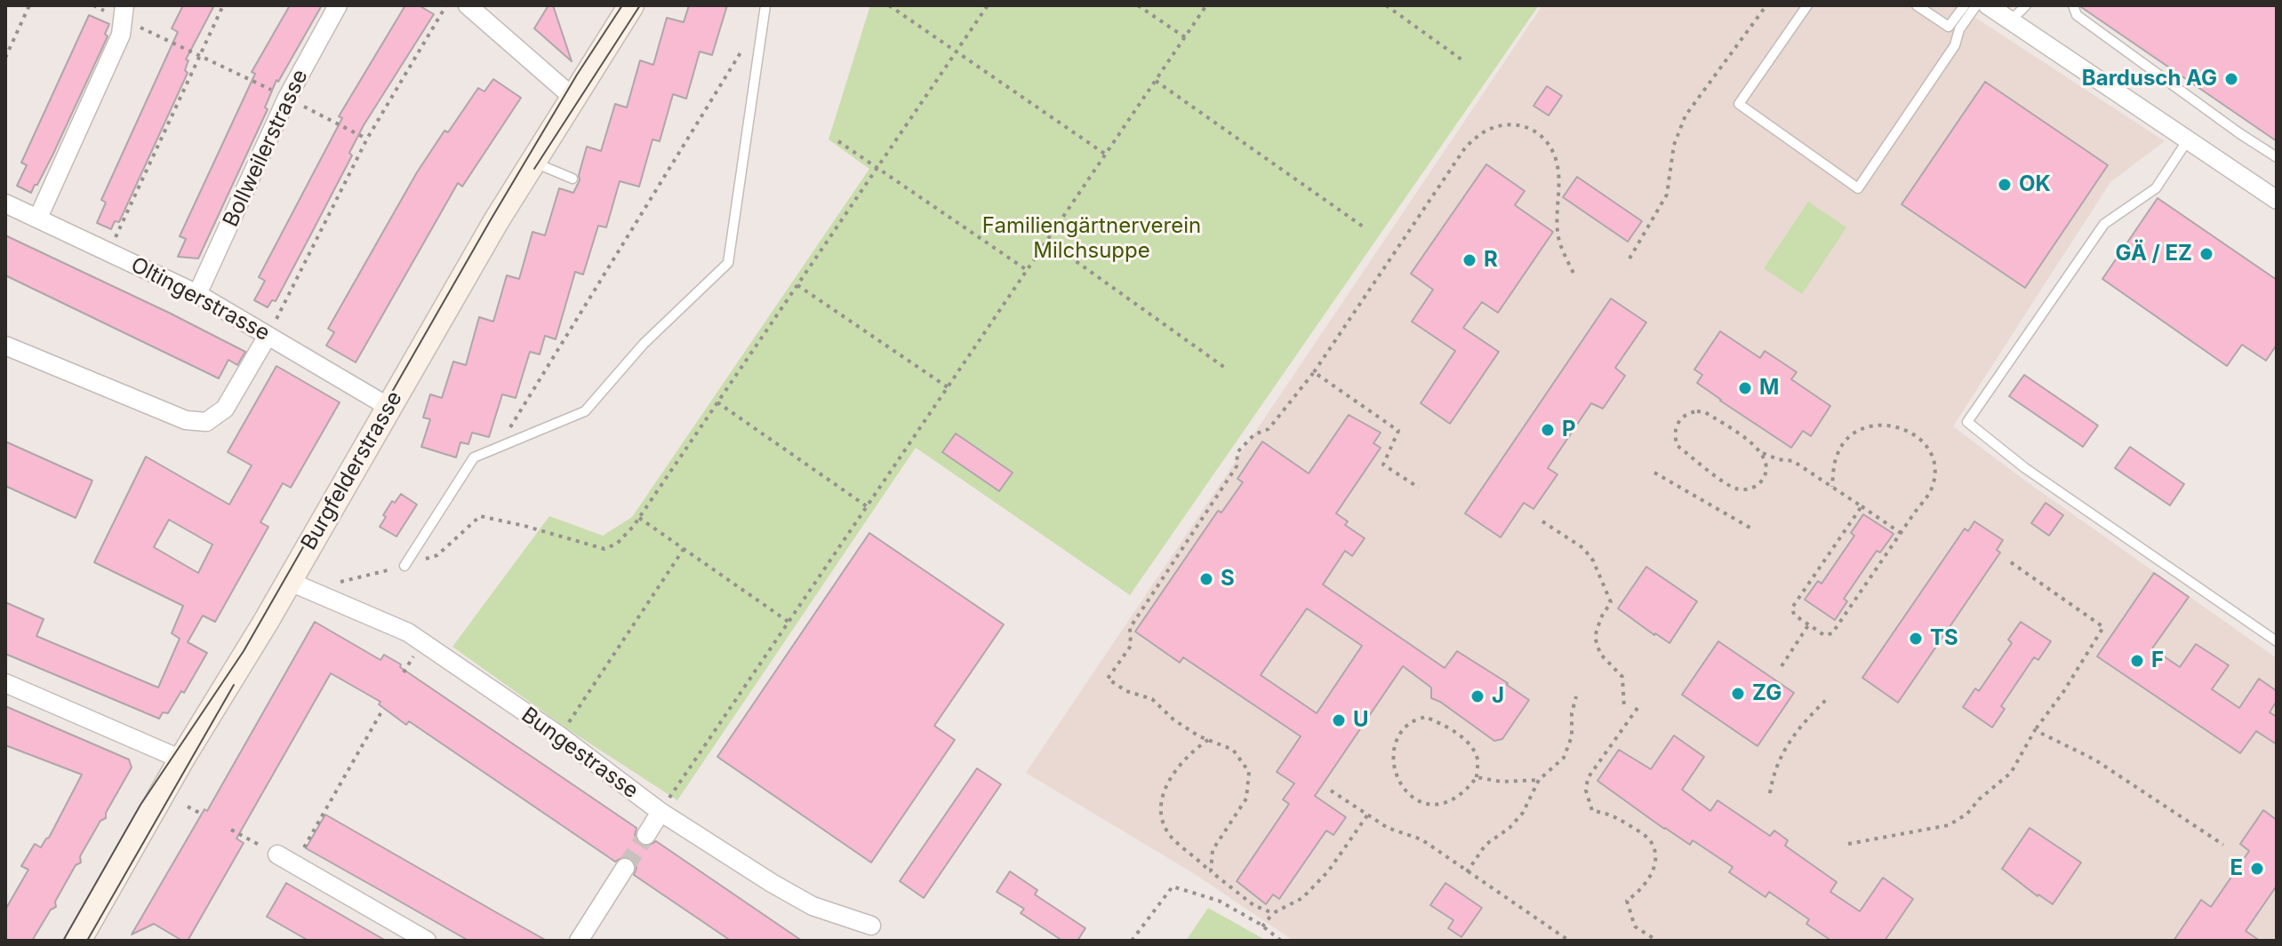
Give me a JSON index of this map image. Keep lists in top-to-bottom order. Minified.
{"streets":{"main road":["Burgfelderstrasse"],"street":["Bollweilerstrasse","Oltingerstrasse","Bungestrasse"]},"crossings":[["Bollweilerstrasse","Oltingerstrasse"],["Oltingerstrasse","Burgfelderstrasse"],["Burgfelderstrasse","Bungestrasse"]],"parks":["Familiengärtnerverein Milchsuppe"],"places":["Bardusch AG","OK","GÄ / EZ","R","M","P","S","TS","F","ZG","J","U","E"]}
